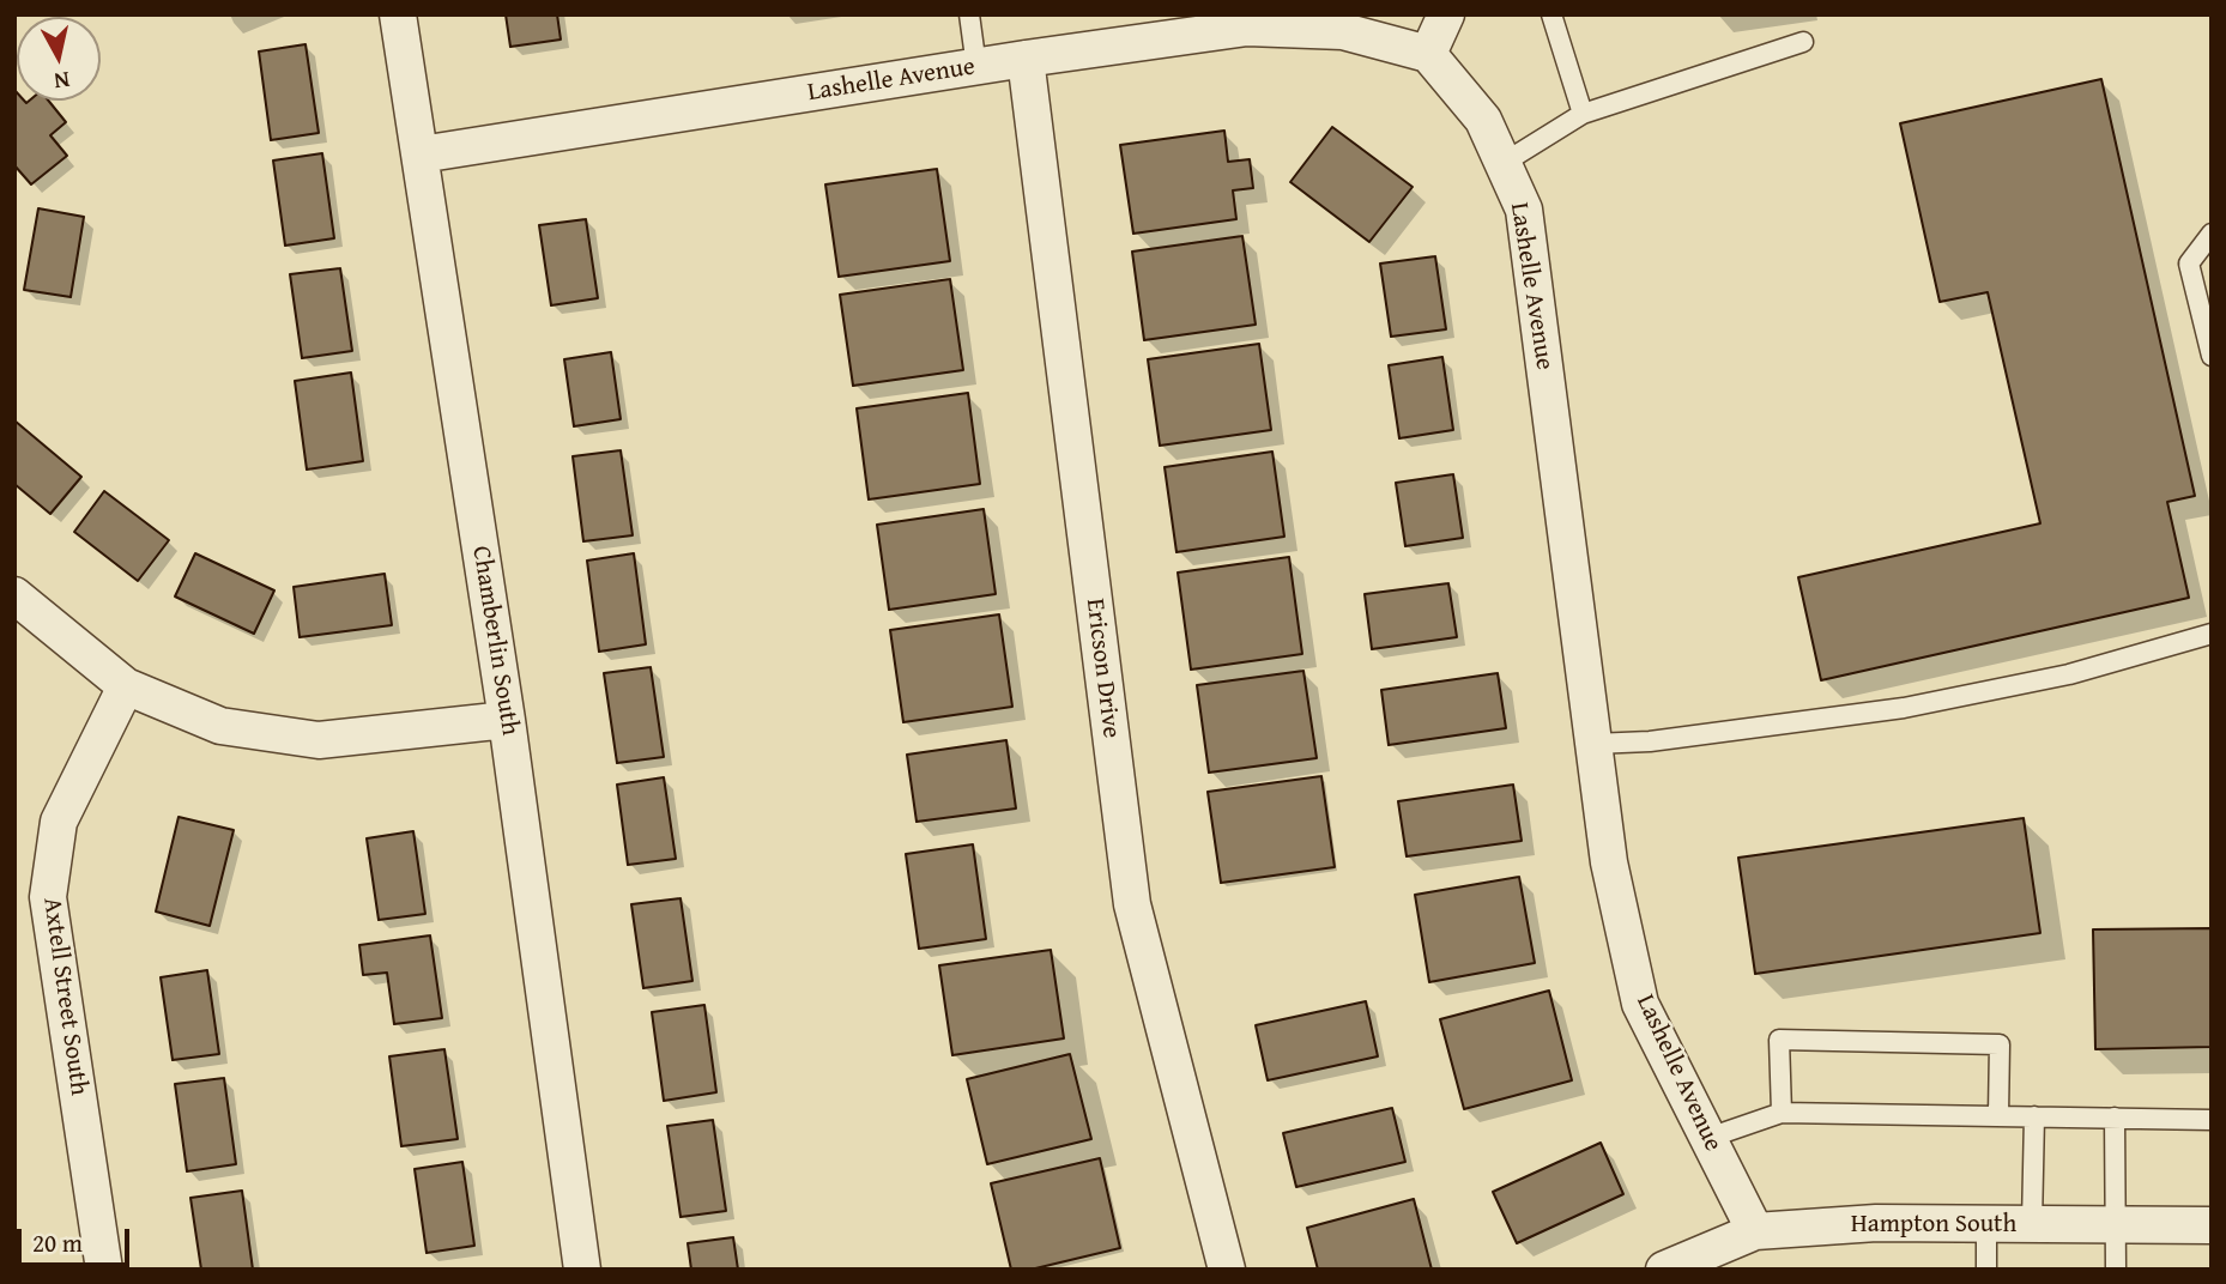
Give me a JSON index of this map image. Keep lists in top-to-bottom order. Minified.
{"streets":{"street":["Lashelle Avenue","Chamberlin South","Ericson Drive","Axtell Street South","Hampton South"]},"crossings":[["Lashelle Avenue","Chamberlin South"],["Lashelle Avenue","Ericson Drive"],["Lashelle Avenue","Hampton South"]],"scale_bar":"20 m","north":"bottom"}
